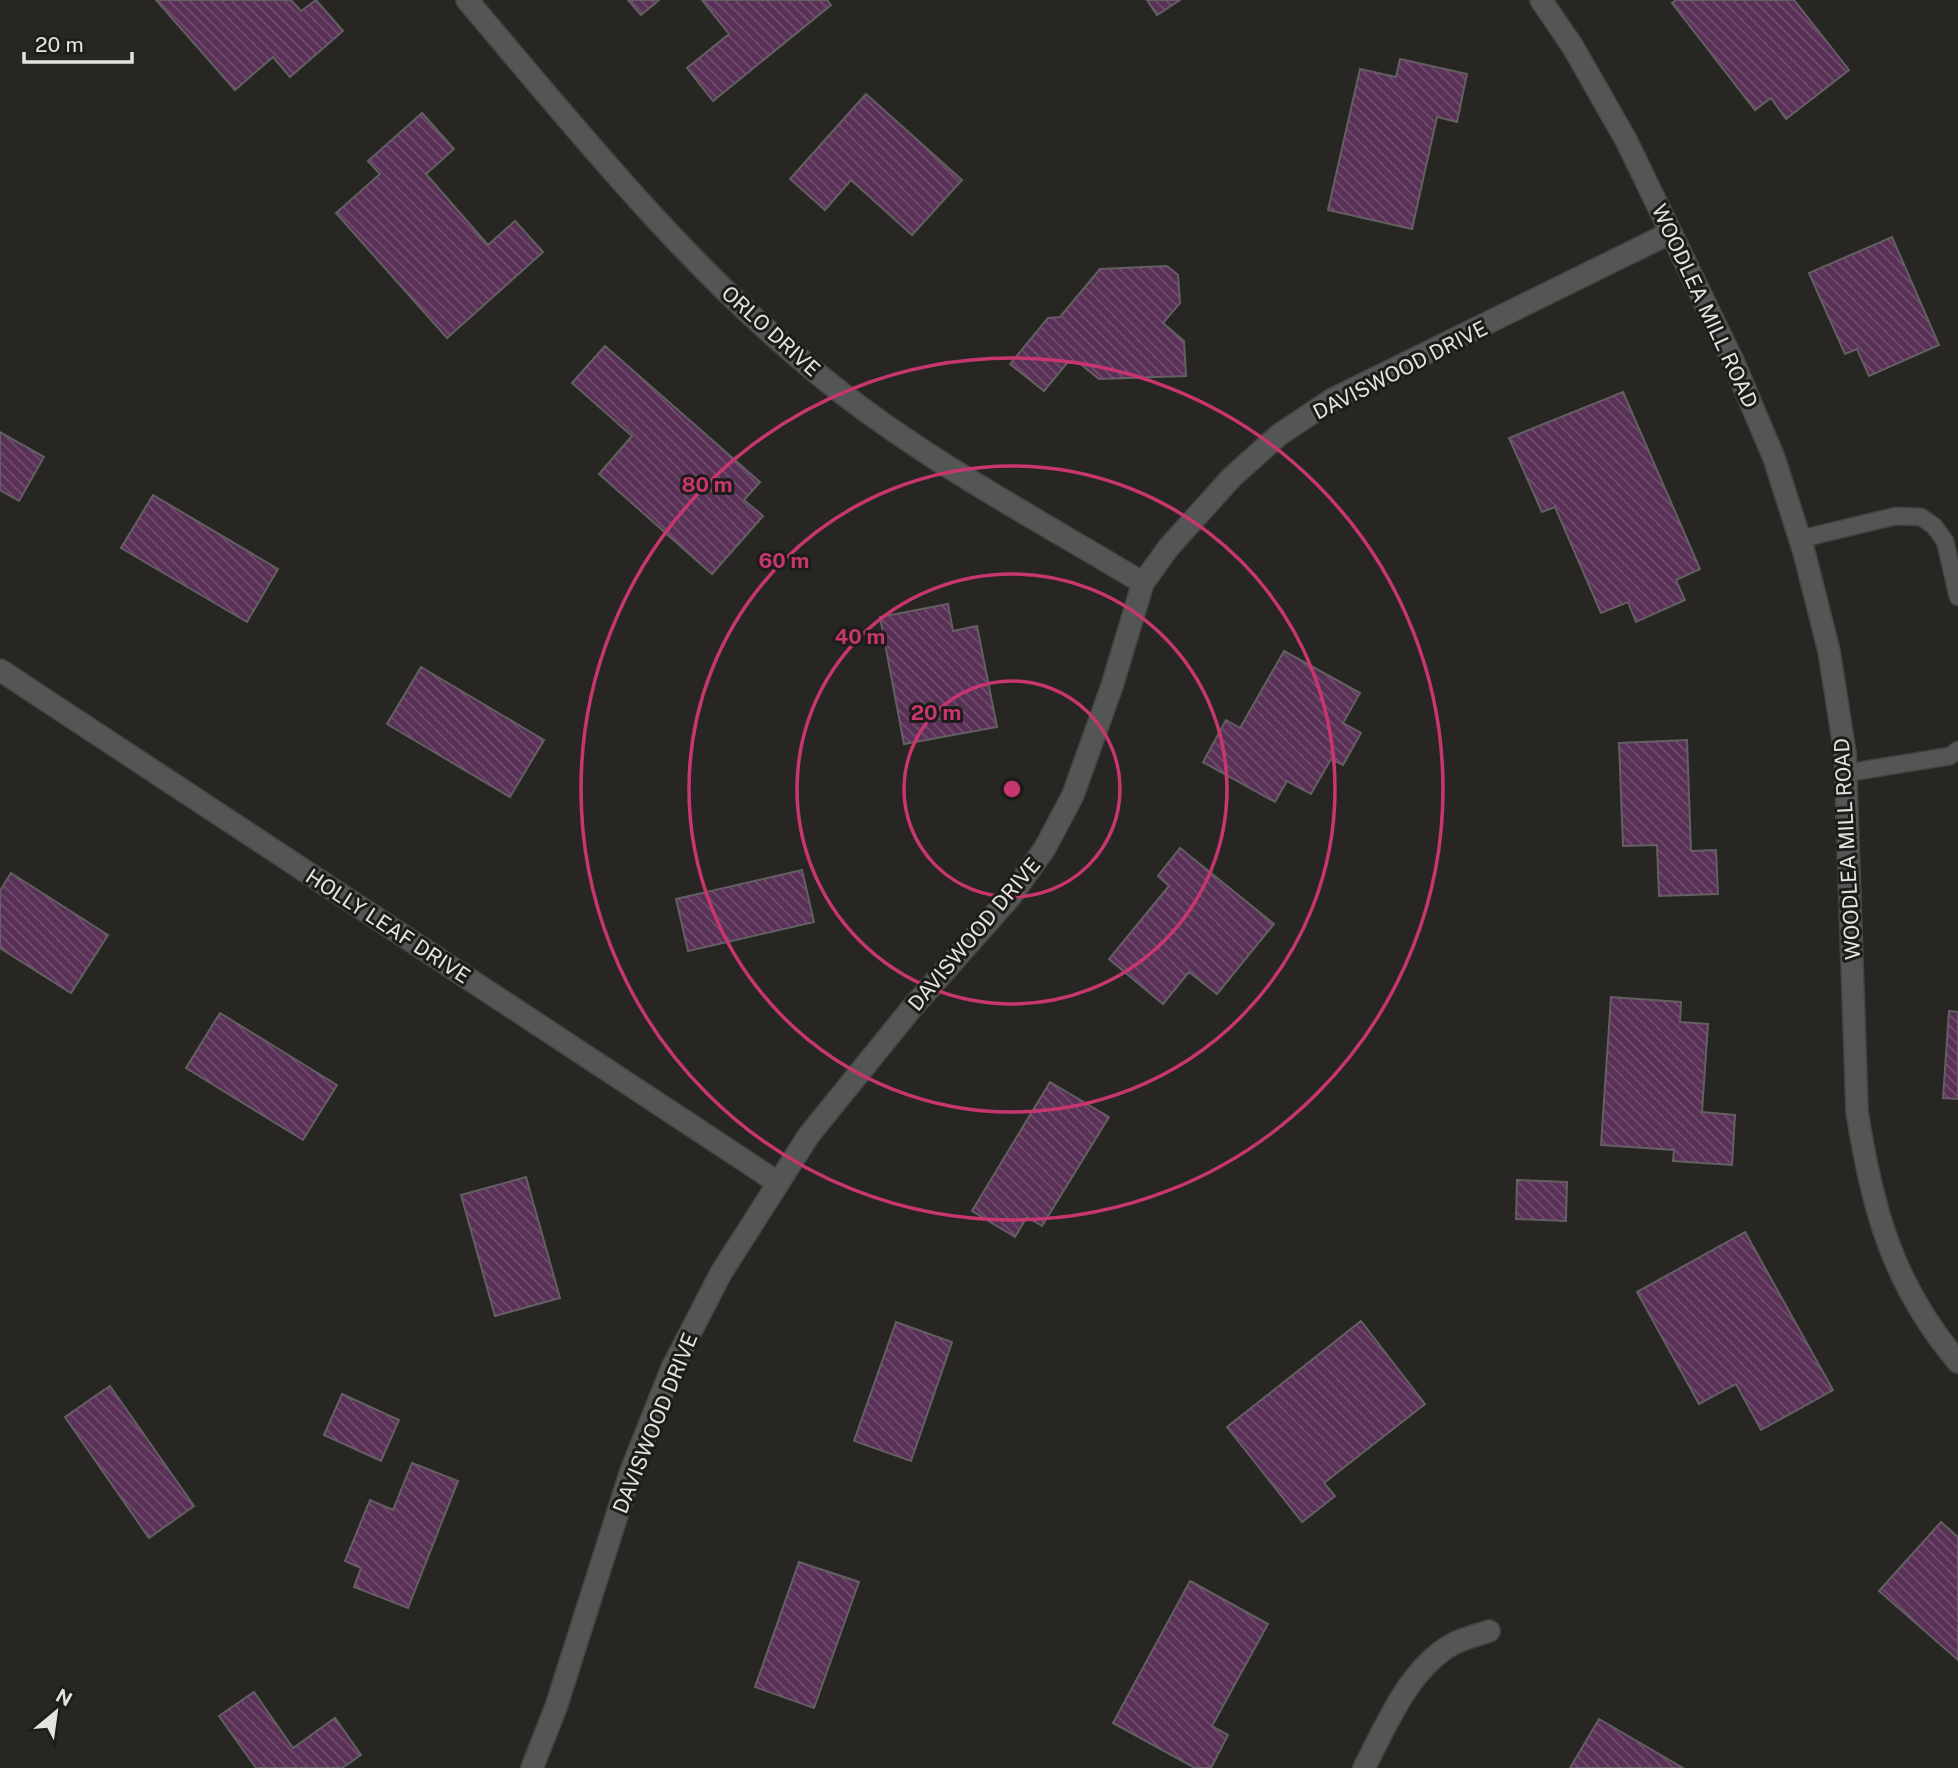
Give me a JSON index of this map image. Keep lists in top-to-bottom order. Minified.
{"streets":{"street":["WOODLEA MILL ROAD","ORLO DRIVE","DAVISWOOD DRIVE","HOLLY LEAF DRIVE"]},"crossings":[["WOODLEA MILL ROAD","DAVISWOOD DRIVE"],["ORLO DRIVE","DAVISWOOD DRIVE"],["DAVISWOOD DRIVE","HOLLY LEAF DRIVE"]],"scale_bar":"20 m","north":"top right","rings":["80 m","60 m","40 m","20 m"]}
